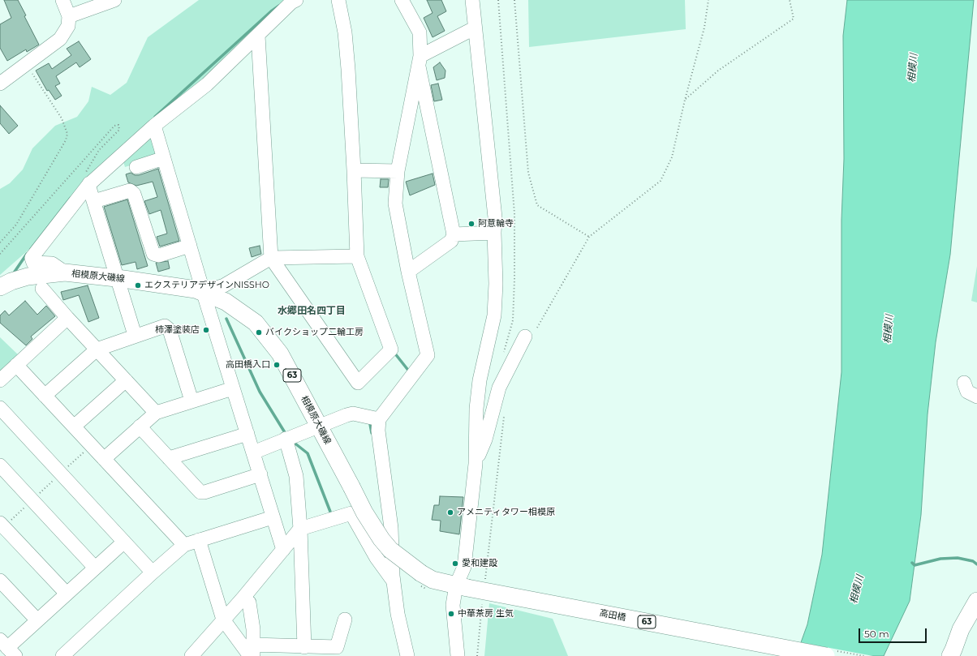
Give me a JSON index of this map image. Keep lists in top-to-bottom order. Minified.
{"streets":{"main road":["相模原大磯線","63","高田橋"]},"crossings":[["相模原大磯線","高田橋"]],"districts":["水郷田名四丁目"],"water":["相模川"],"places":["阿意輪寺","エクステリアデザインNISSHO","柿澤塗装店","バイクショップ二輪工房","高田橋入口","アメニティタワー相模原","愛和建設","中華茶房 生気"],"scale_bar":"50 m"}
